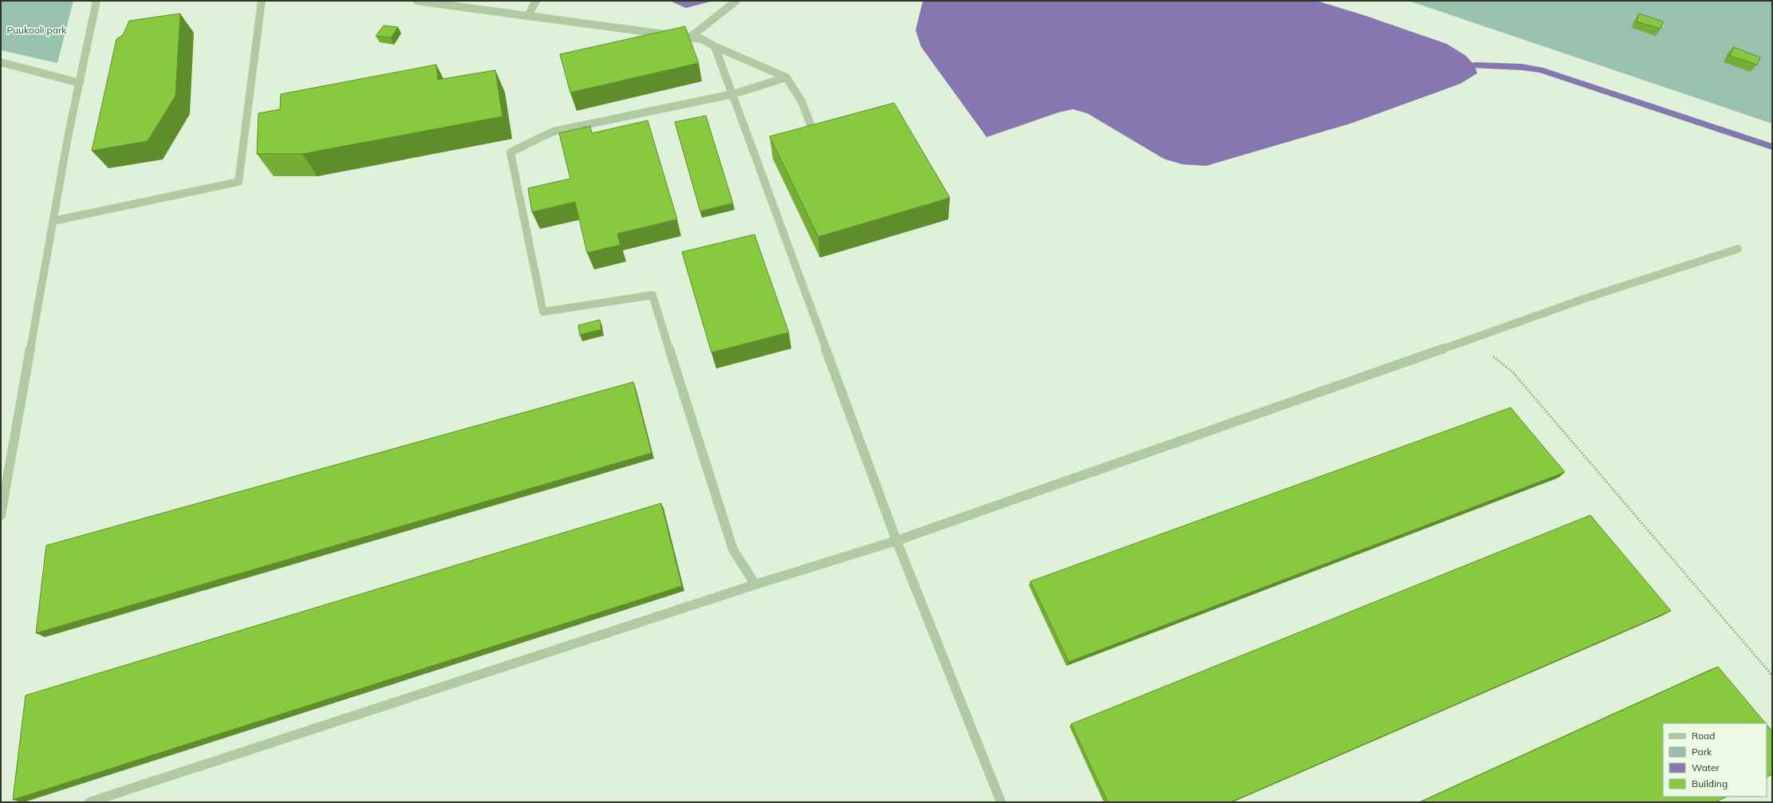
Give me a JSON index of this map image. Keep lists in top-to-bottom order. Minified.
{"parks":["Puukooli park"],"legend":["Road","Park","Water","Building"]}
